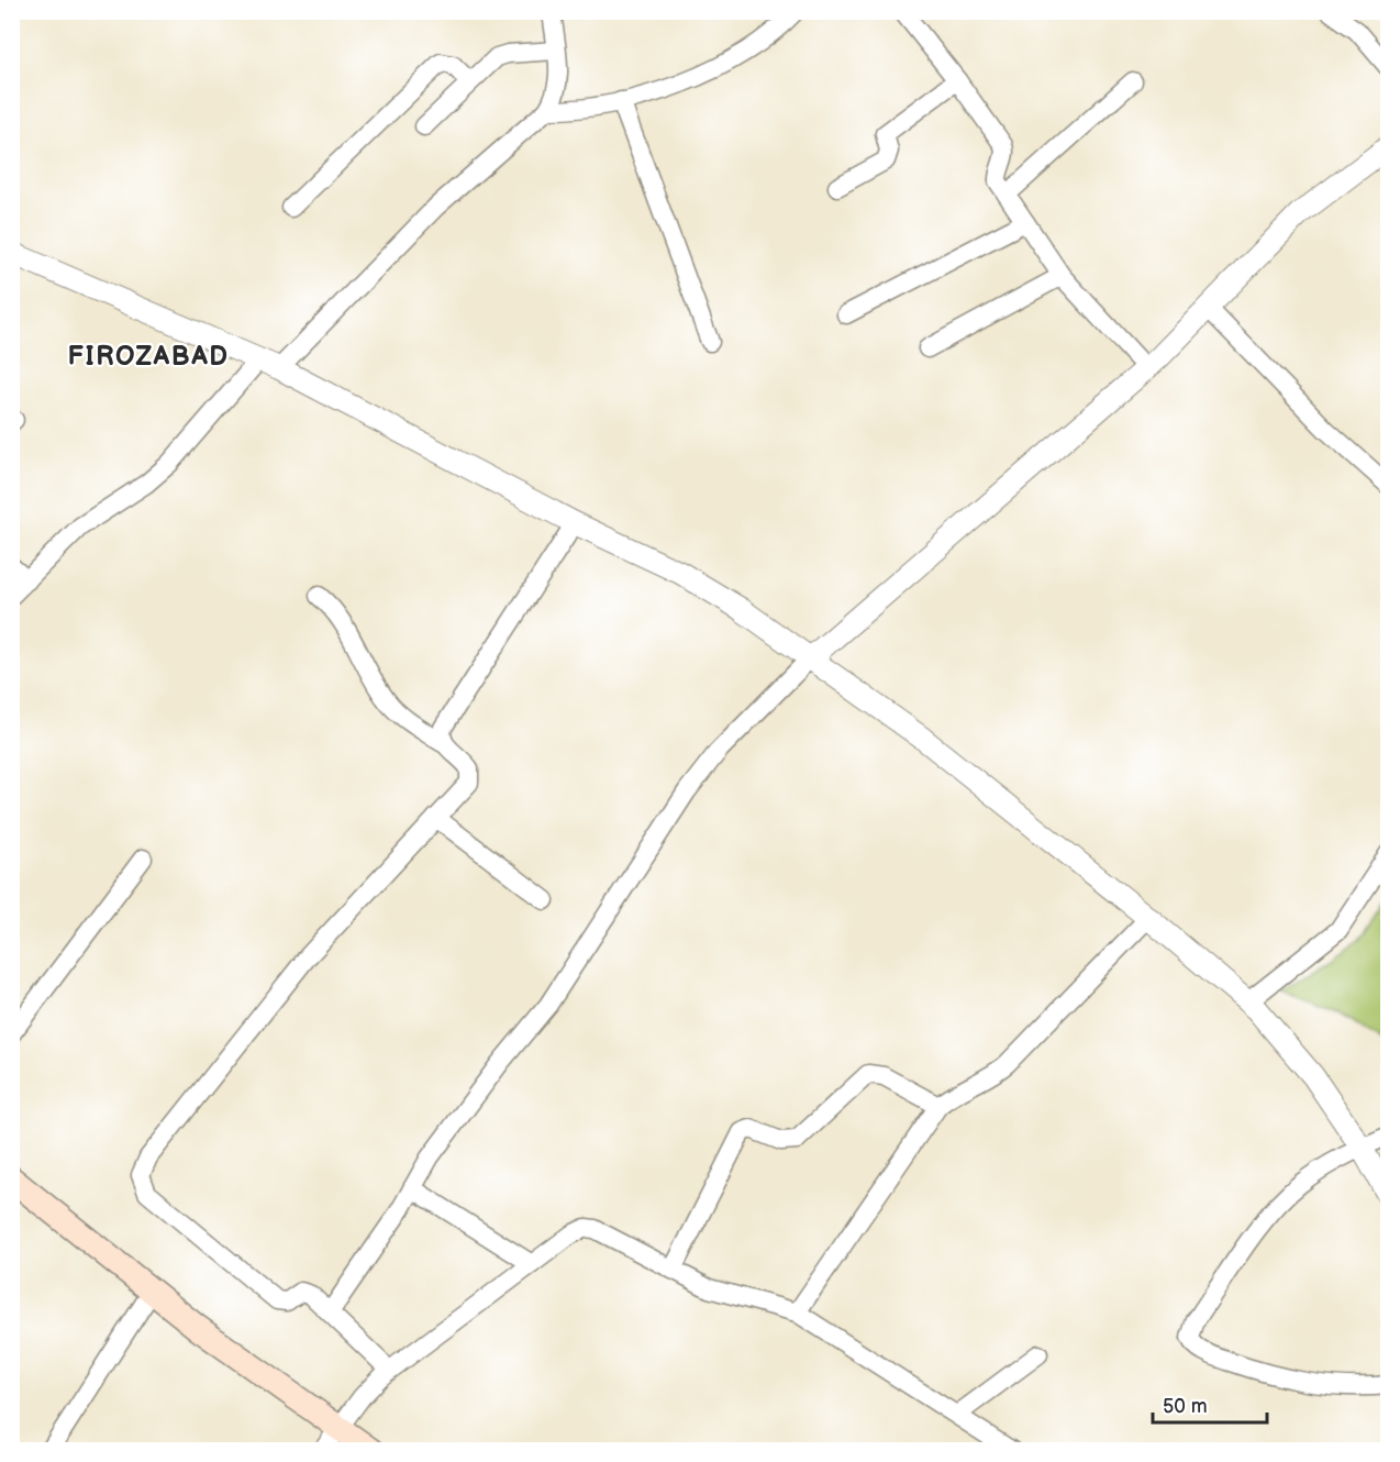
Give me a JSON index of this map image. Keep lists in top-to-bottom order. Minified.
{"districts":["FIROZABAD"],"scale_bar":"50 m"}
